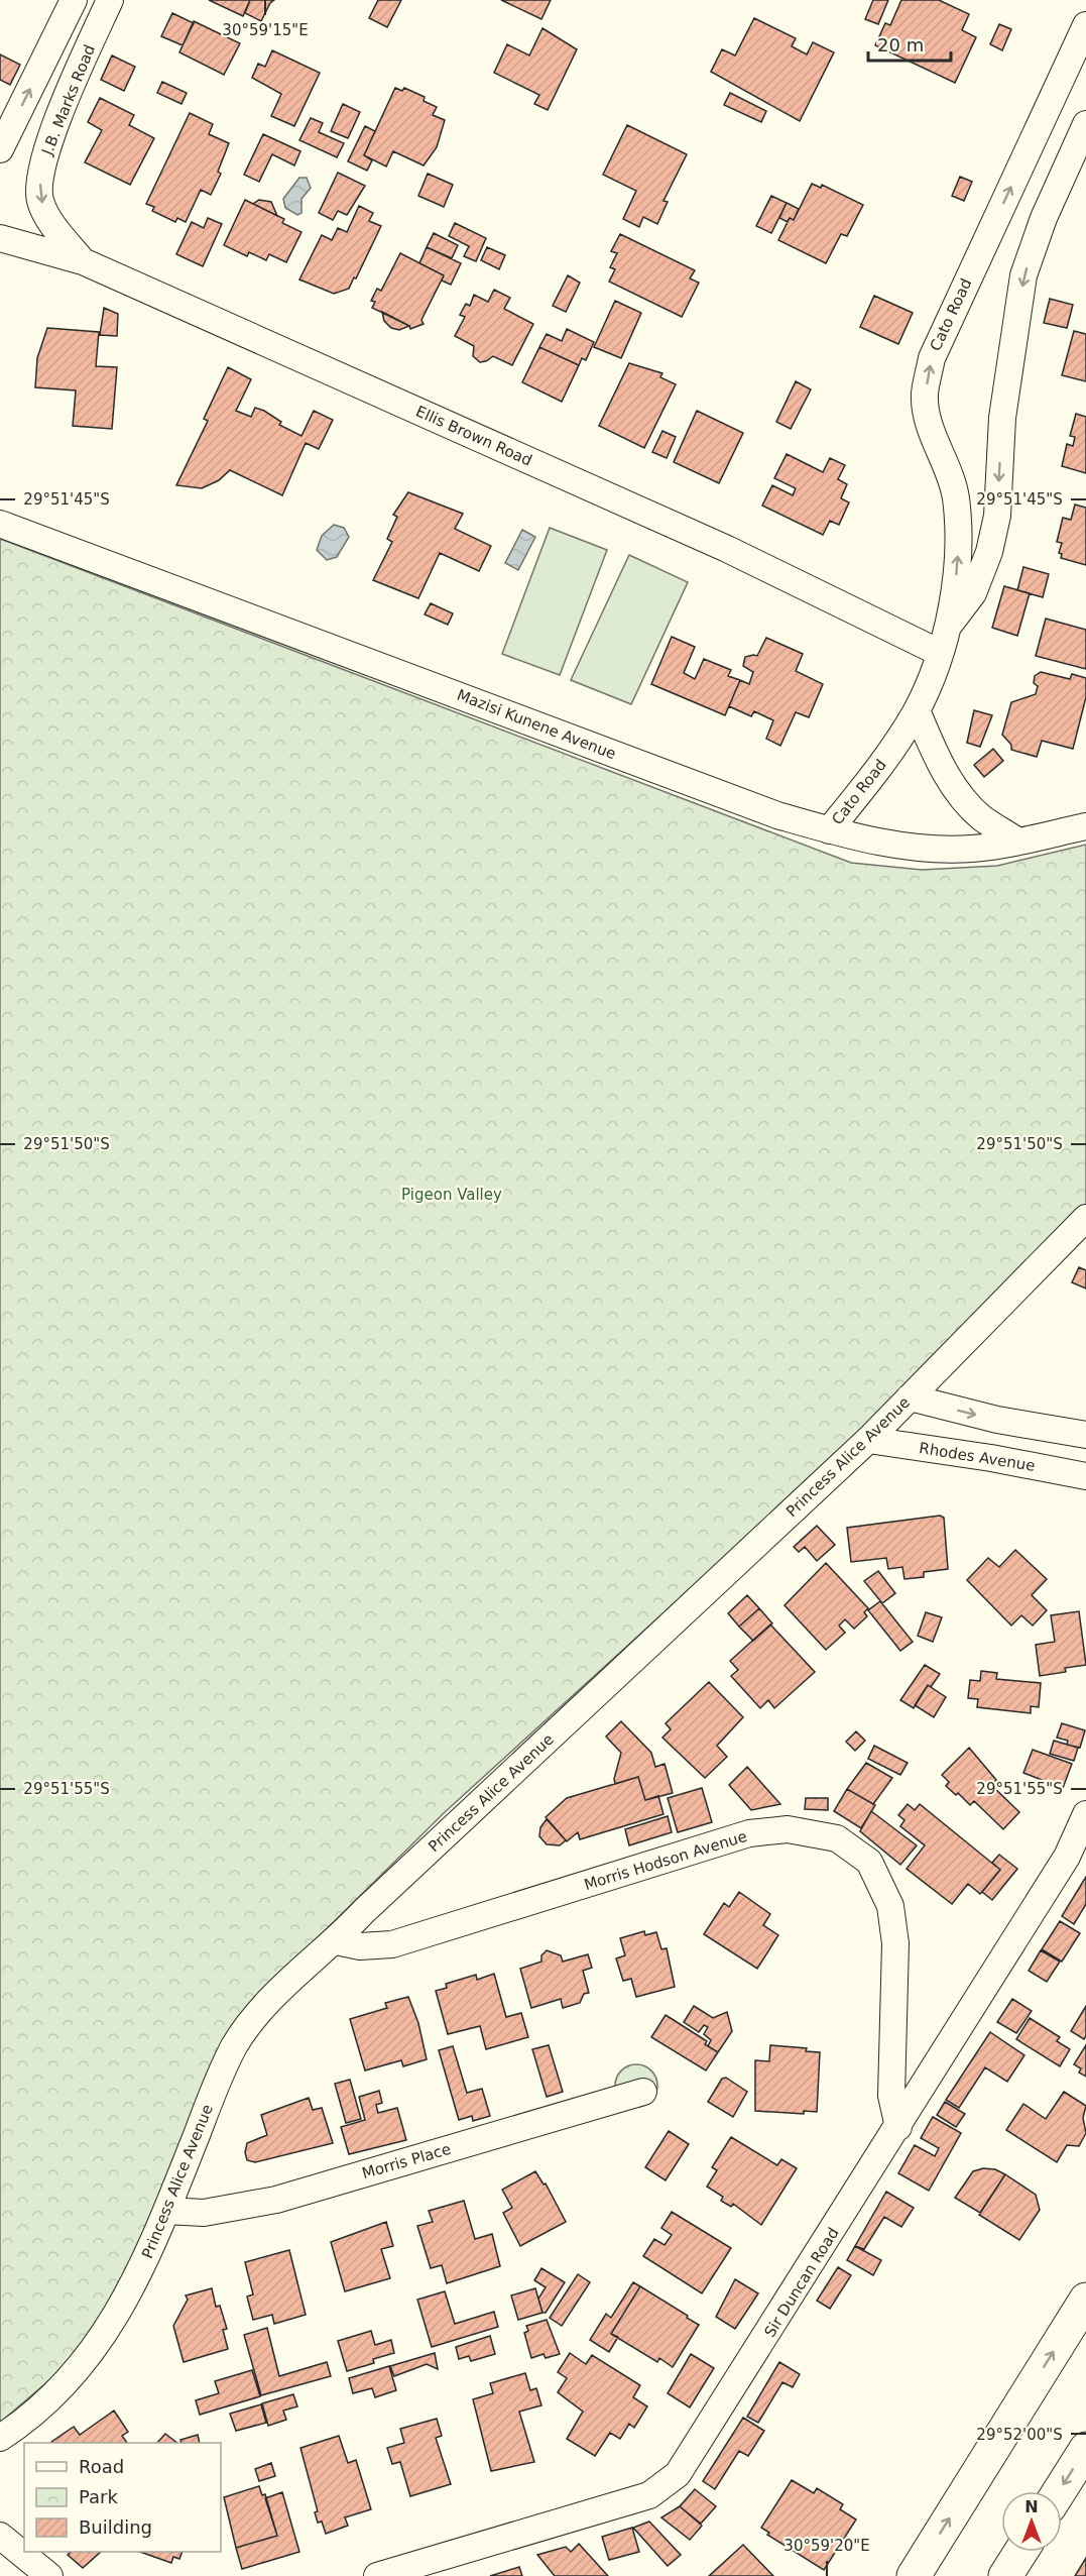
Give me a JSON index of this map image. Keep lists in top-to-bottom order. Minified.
{"streets":{"street":["J.B. Marks Road","Cato Road","Ellis Brown Road","Mazisi Kunene Avenue","Princess Alice Avenue","Rhodes Avenue","Morris Hodson Avenue","Morris Place","Sir Duncan Road"]},"crossings":[["J.B. Marks Road","Ellis Brown Road"],["Cato Road","Ellis Brown Road"],["Cato Road","Mazisi Kunene Avenue"],["Princess Alice Avenue","Rhodes Avenue"],["Princess Alice Avenue","Morris Hodson Avenue"],["Princess Alice Avenue","Morris Place"],["Morris Hodson Avenue","Sir Duncan Road"]],"parks":["Pigeon Valley"],"legend":["Road","Park","Building"],"scale_bar":"20 m","north":"top","coordinates":["30°59'15\"E","29°51'45\"S","29°51'50\"S","29°51'55\"S","29°52'00\"S","30°59'20\"E"]}
